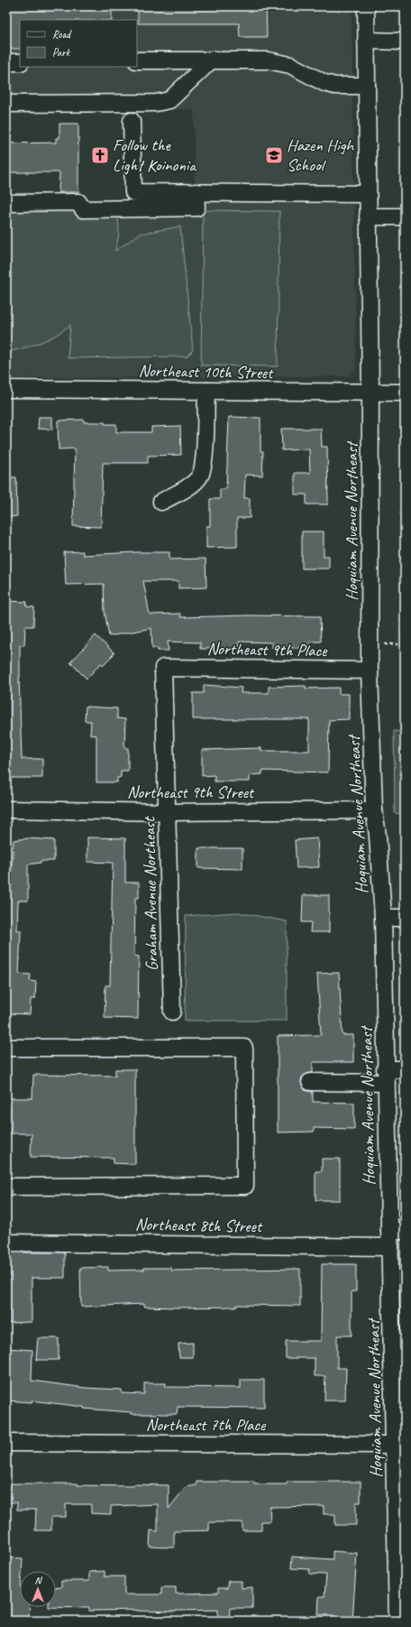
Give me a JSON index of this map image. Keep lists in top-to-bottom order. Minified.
{"streets":{"street":["Northeast 10th Street","Hoquiam Avenue Northeast","Northeast 9th Place","Northeast 9th Street","Graham Avenue Northeast","Northeast 8th Street","Northeast 7th Place"]},"crossings":[["Northeast 10th Street","Hoquiam Avenue Northeast"],["Hoquiam Avenue Northeast","Northeast 9th Place"],["Hoquiam Avenue Northeast","Northeast 9th Street"],["Hoquiam Avenue Northeast","Northeast 8th Street"],["Hoquiam Avenue Northeast","Northeast 7th Place"],["Northeast 9th Place","Graham Avenue Northeast"],["Northeast 9th Street","Graham Avenue Northeast"]],"places":{"church":["Follow the Light Koinonia"],"school or university":["Hazen High School"]},"legend":["Road","Park"],"north":"top"}
